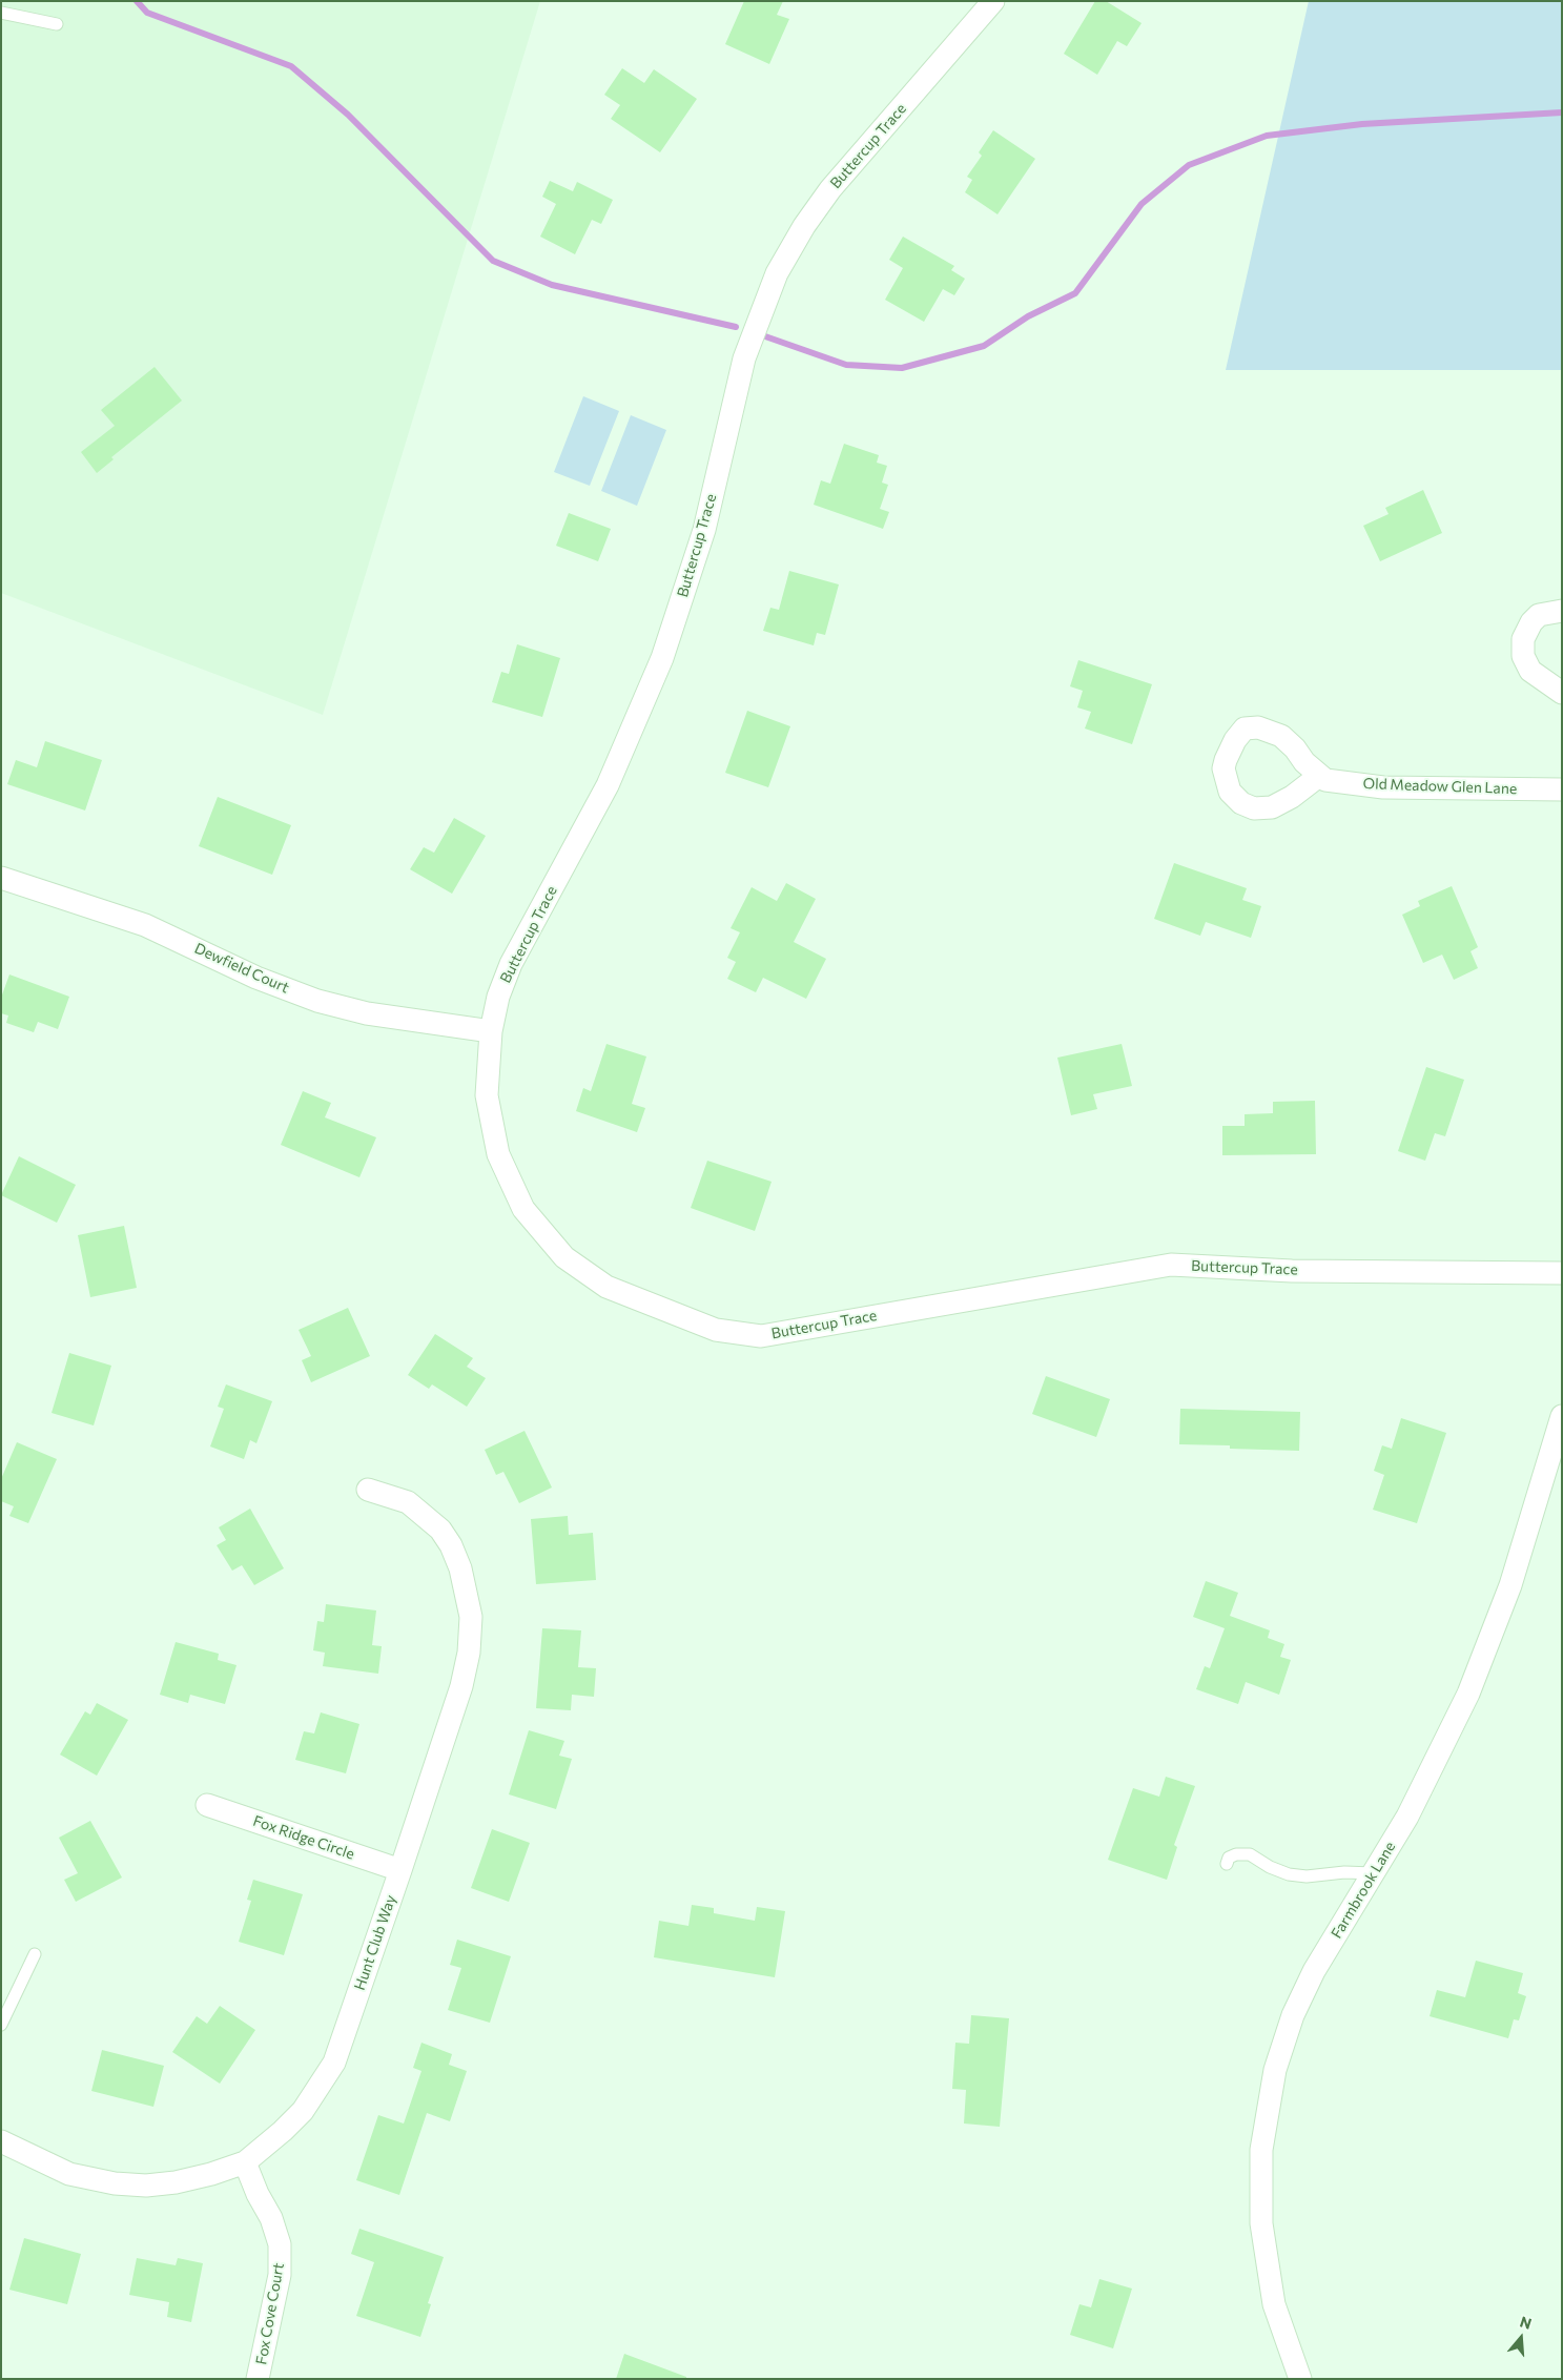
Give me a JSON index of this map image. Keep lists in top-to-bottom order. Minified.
{"streets":{"street":["Buttercup Trace","Old Meadow Glen Lane","Dewfield Court","Fox Ridge Circle","Farmbrook Lane","Hunt Club Way","Fox Cove Court"]},"crossings":[["Buttercup Trace","Dewfield Court"],["Fox Ridge Circle","Hunt Club Way"],["Hunt Club Way","Fox Cove Court"]],"north":"top"}
